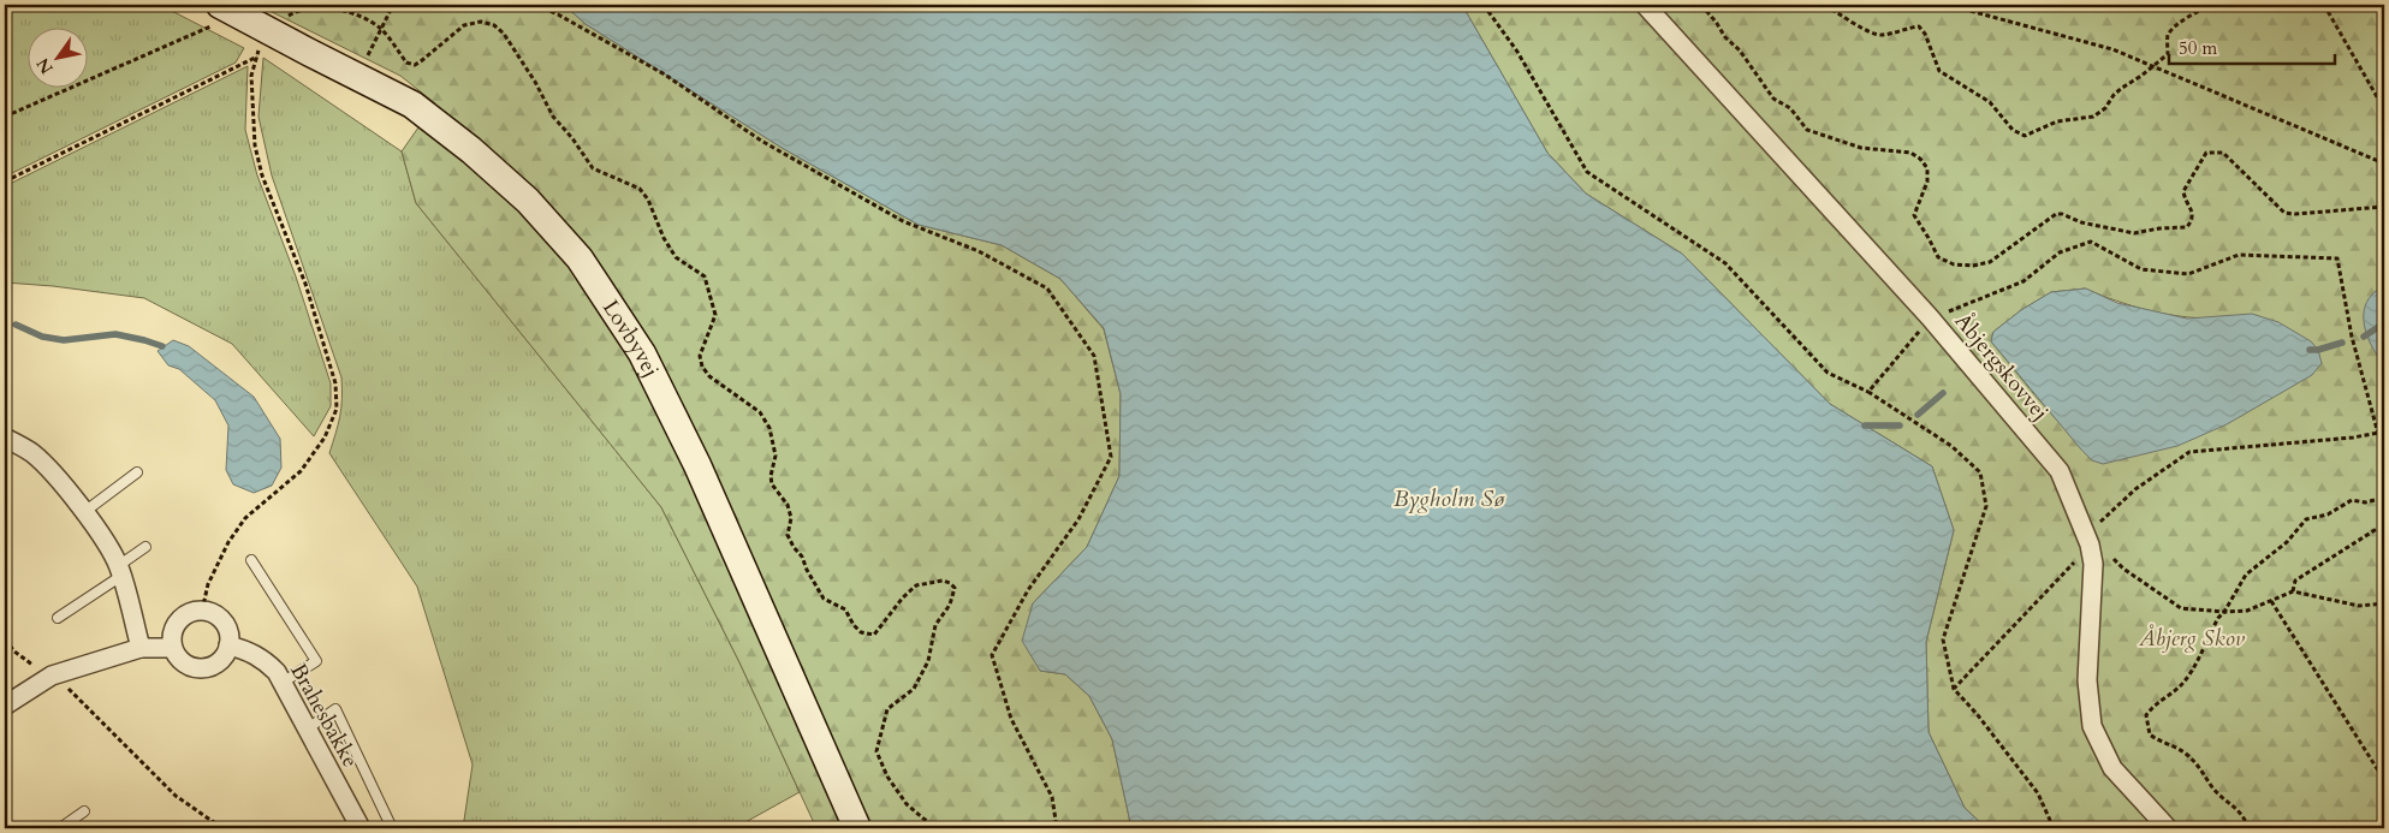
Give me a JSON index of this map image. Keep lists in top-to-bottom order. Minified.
{"streets":{"street":["Lovbyvej","Åbjergskovvej","Brahesbakke"]},"water":["Bygholm Sø"],"parks":["Åbjerg Skov"],"scale_bar":"50 m","north":"bottom left"}
